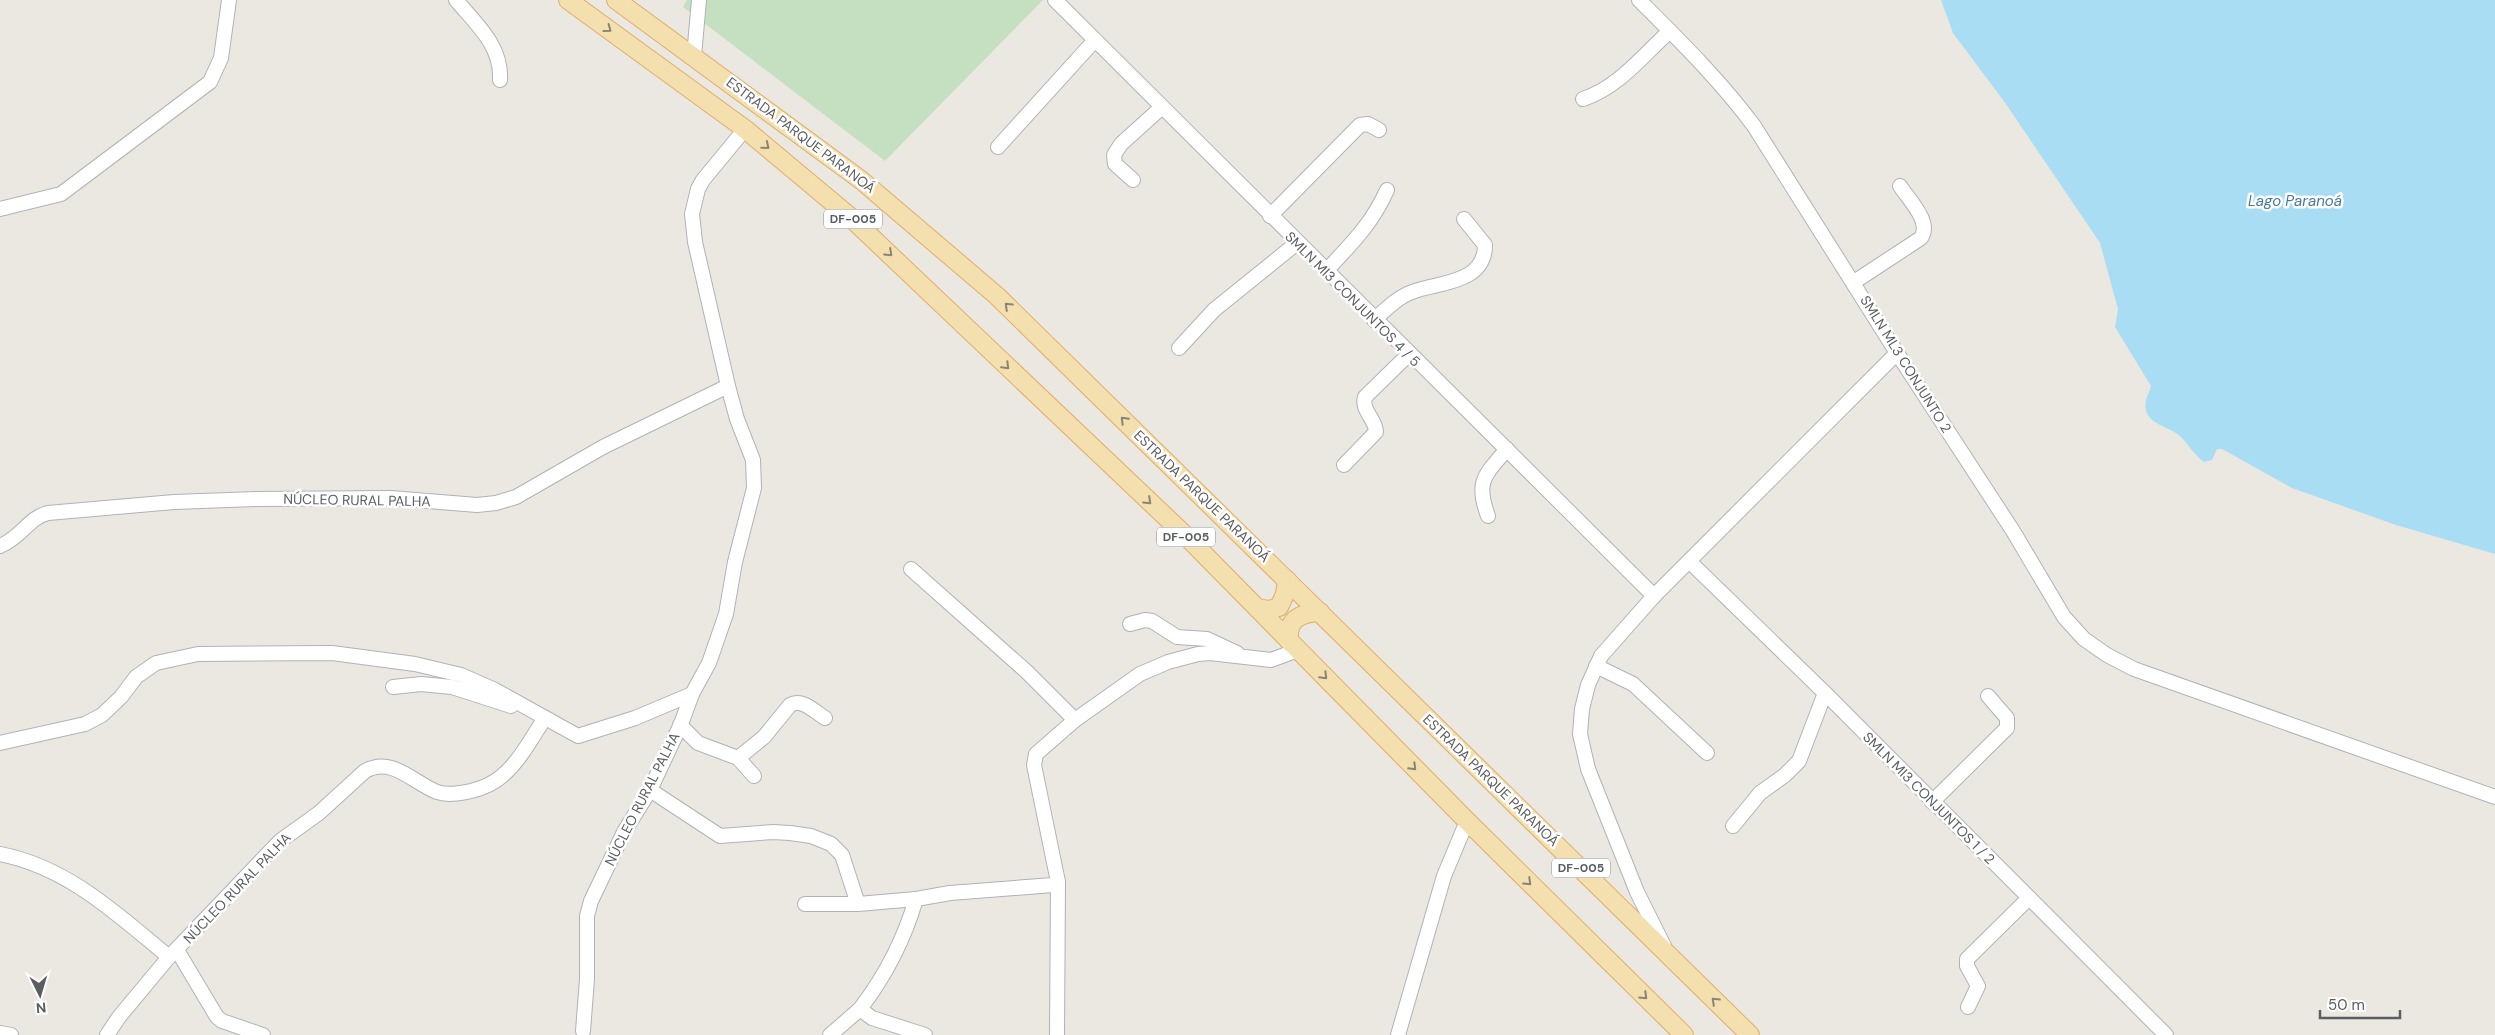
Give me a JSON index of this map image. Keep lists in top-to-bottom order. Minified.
{"streets":{"main road":["ESTRADA PARQUE PARANOÁ","DF-005"],"street":["SMLN MI3 CONJUNTOS 4 / 5","SMLN ML3 CONJUNTO 2","NÚCLEO RURAL PALHA","SMLN MI3 CONJUNTOS 1 / 2"]},"crossings":[["ESTRADA PARQUE PARANOÁ","NÚCLEO RURAL PALHA"]],"water":["Lago Paranoá"],"scale_bar":"50 m","north":"bottom"}
